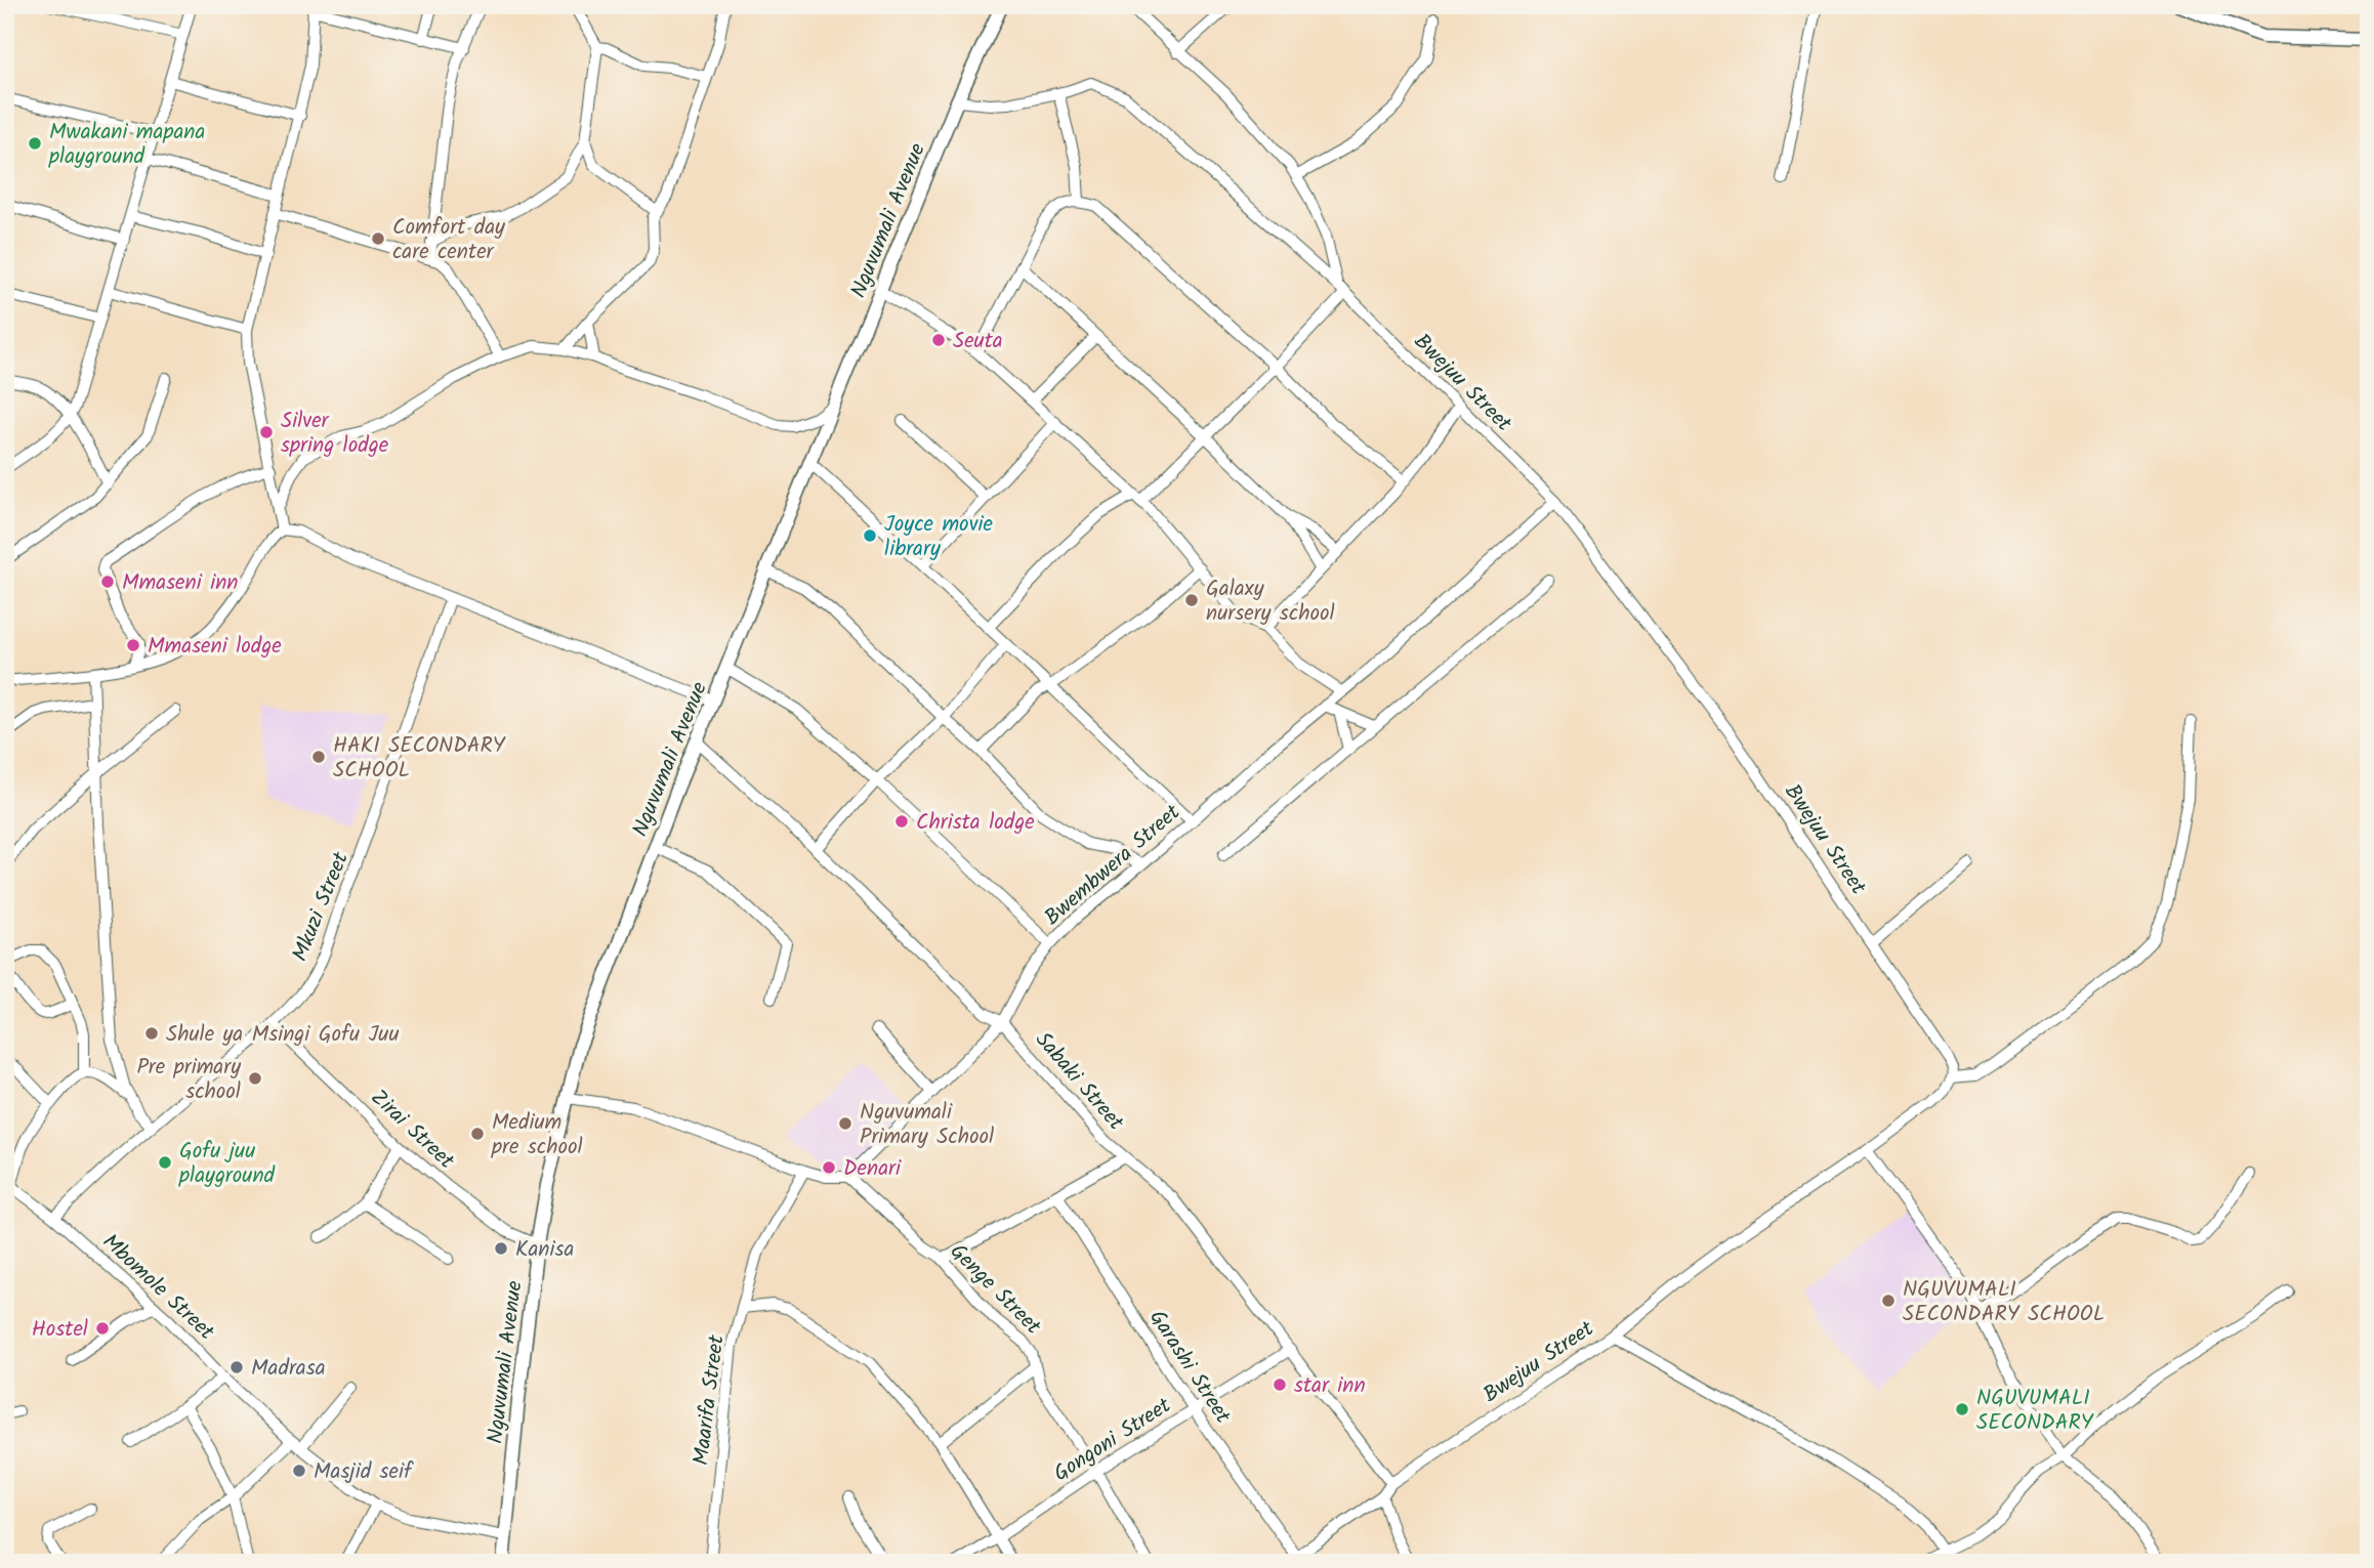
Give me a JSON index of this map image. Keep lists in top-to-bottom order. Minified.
{"streets":{"street":["Nguvumali Avenue","Bwejuu Street","Bwembwera Street","Mkuzi Street","Sabaki Street","Zirai Street","Mbomole Street","Genge Street","Garashi Street","Maarifa Street","Gongoni Street"]},"crossings":[["Nguvumali Avenue","Bwejuu Street"],["Nguvumali Avenue","Sabaki Street"],["Nguvumali Avenue","Zirai Street"],["Nguvumali Avenue","Mbomole Street"],["Bwejuu Street","Bwembwera Street"],["Bwejuu Street","Sabaki Street"],["Bwejuu Street","Garashi Street"],["Bwembwera Street","Sabaki Street"],["Bwembwera Street","Genge Street"],["Mkuzi Street","Zirai Street"],["Mkuzi Street","Mbomole Street"],["Sabaki Street","Gongoni Street"],["Genge Street","Gongoni Street"],["Garashi Street","Gongoni Street"]],"places":["Mwakani mapana playground","Comfort day care center","Seuta","Silver spring lodge","Joyce movie library","Mmaseni inn","Galaxy nursery school","Mmaseni lodge","HAKI SECONDARY SCHOOL","Christa lodge","Shule ya Msingi Gofu Juu","Pre primary school","Nguvumali Primary School","Medium pre school","Gofu juu playground","Denari","Kanisa","NGUVUMALI SECONDARY SCHOOL","Hostel","Madrasa","star inn","NGUVUMALI SECONDARY","Masjid seif"]}
